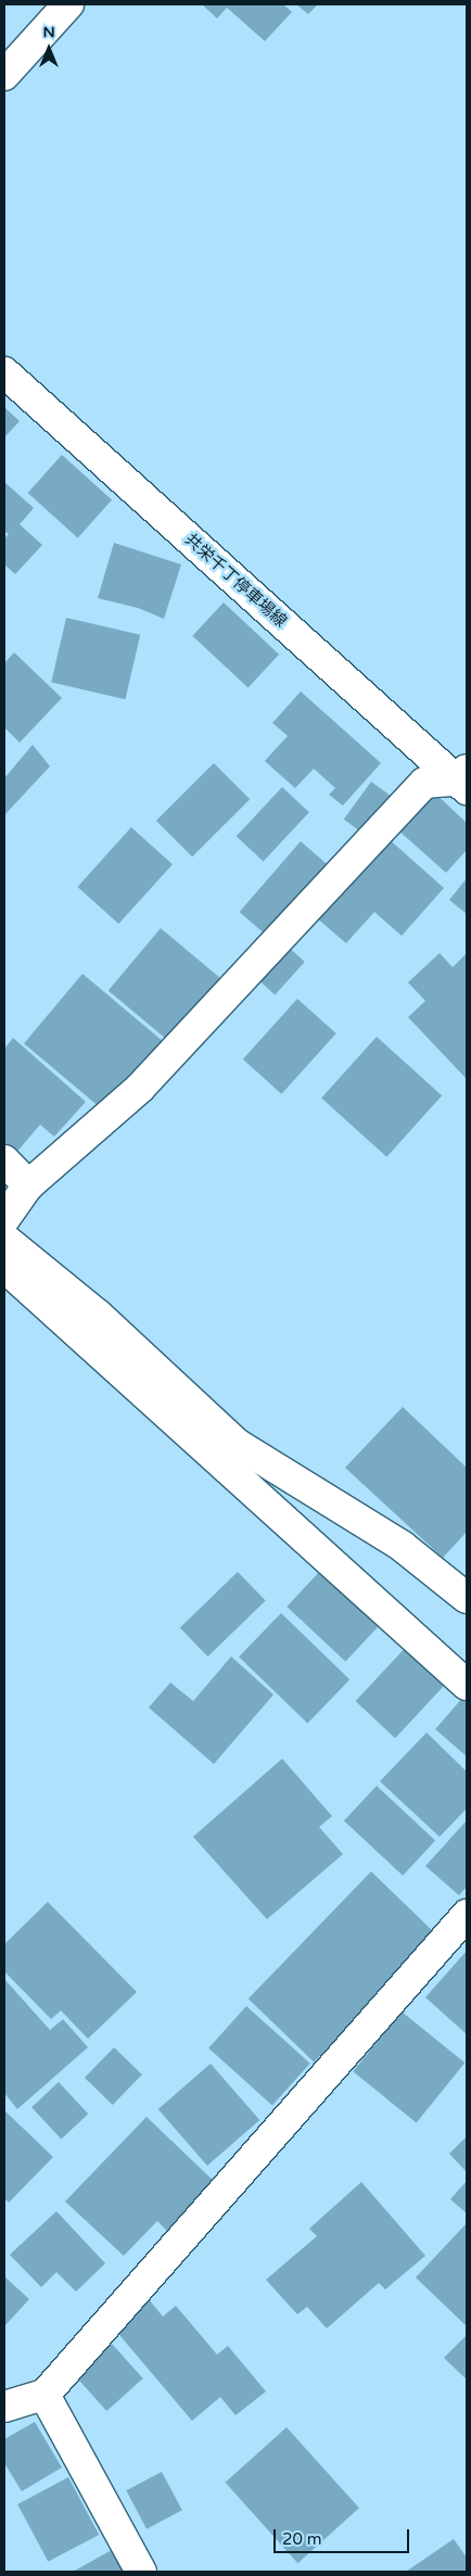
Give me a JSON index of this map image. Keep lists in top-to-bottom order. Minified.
{"streets":{"street":["共栄千丁停車場線"]},"scale_bar":"20 m","north":"top"}
